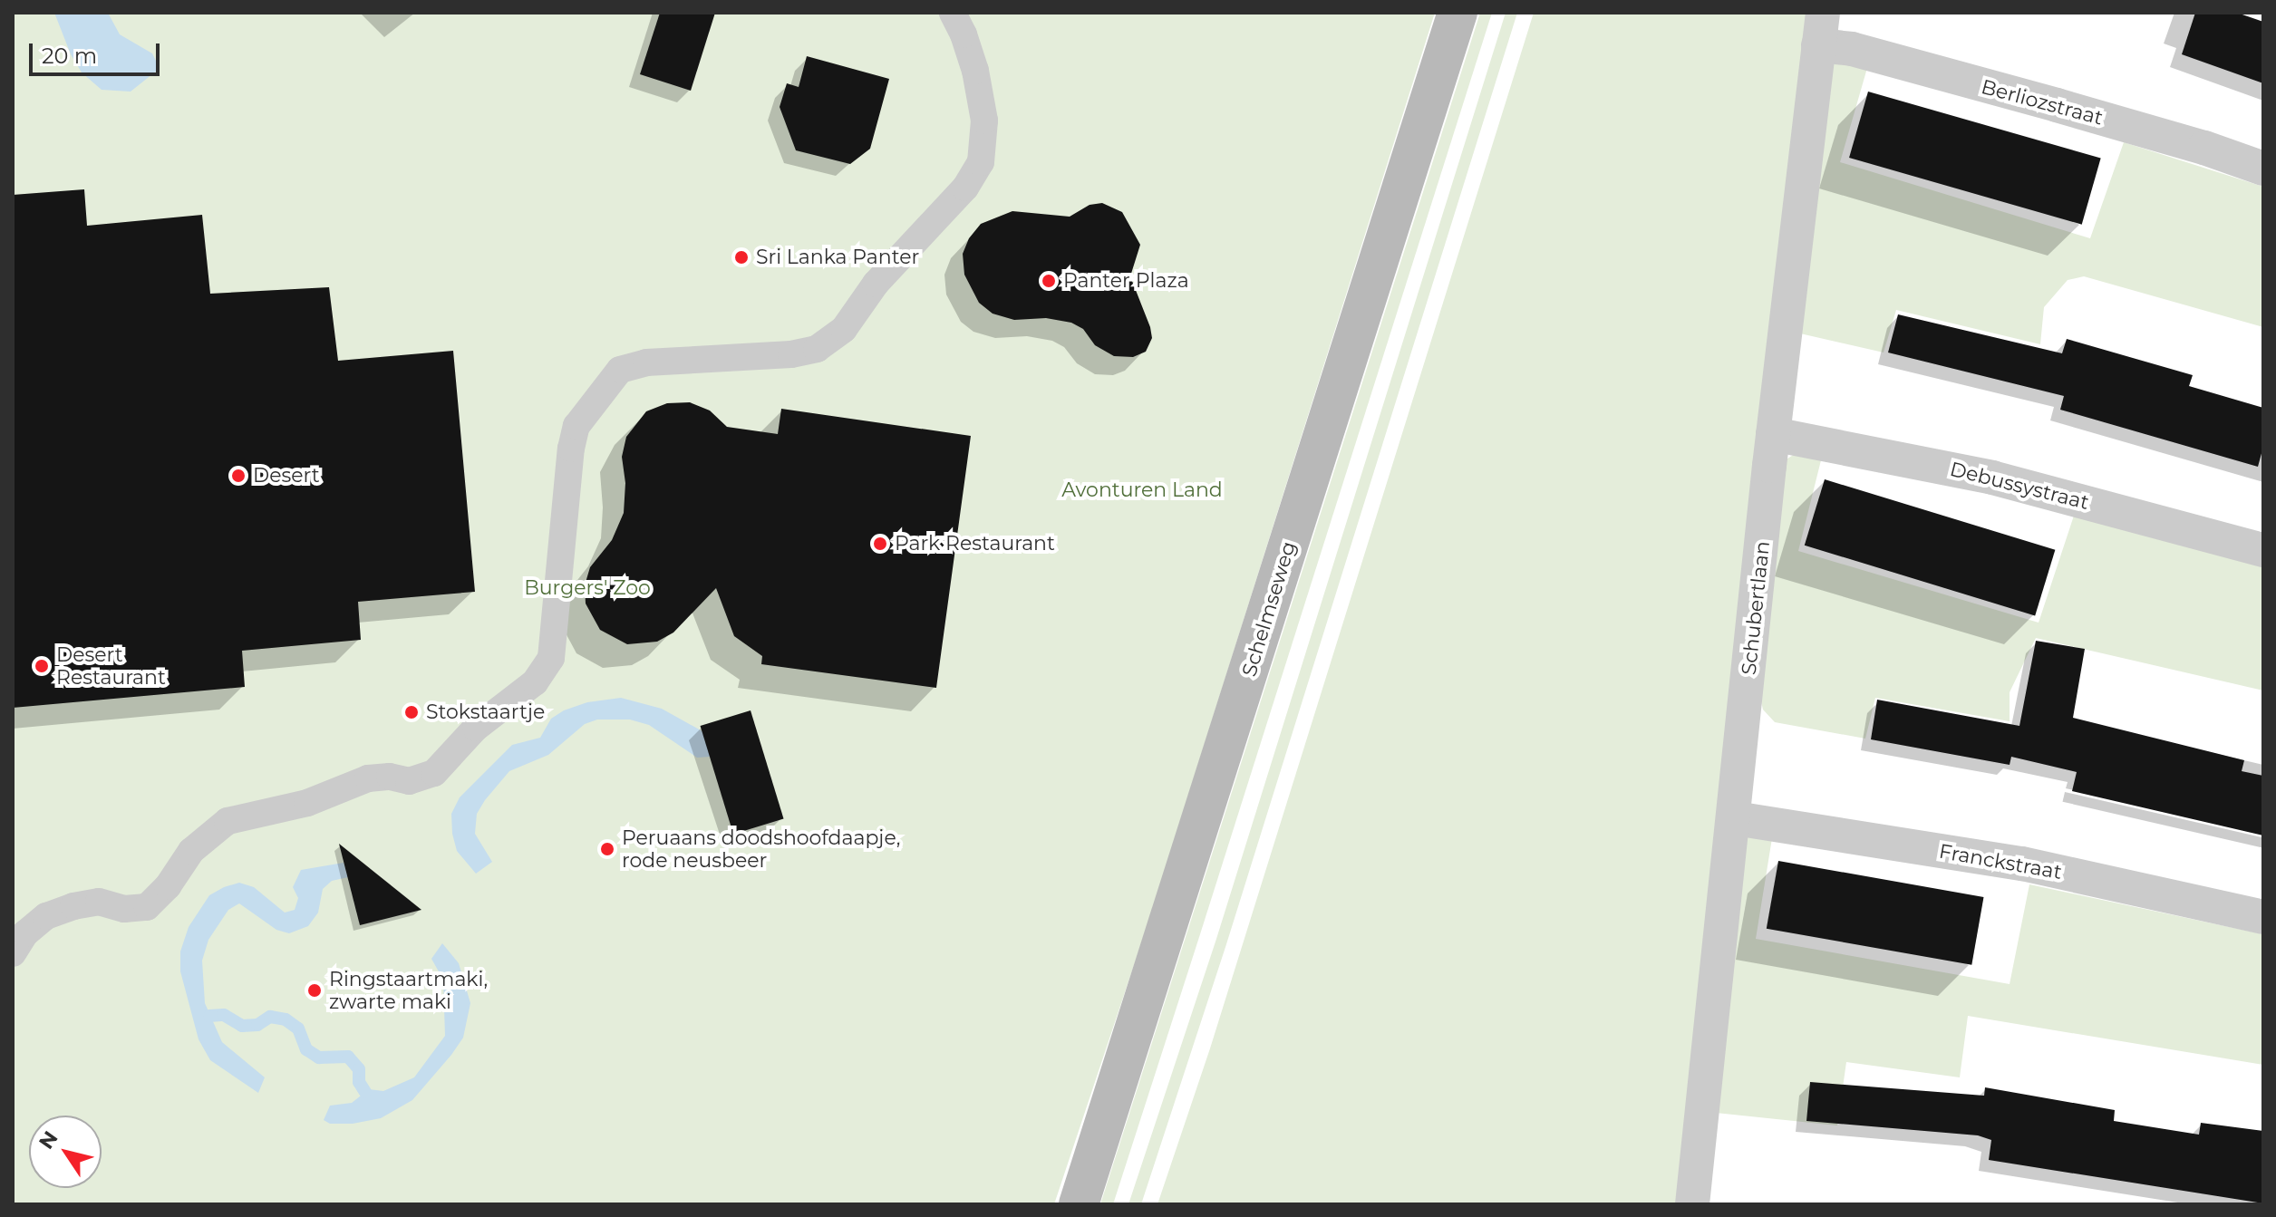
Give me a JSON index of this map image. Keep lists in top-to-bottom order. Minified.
{"streets":{"main road":["Schelmseweg"],"street":["Berliozstraat","Debussystraat","Schubertlaan","Franckstraat"]},"crossings":[["Berliozstraat","Schubertlaan"],["Debussystraat","Schubertlaan"],["Schubertlaan","Franckstraat"]],"parks":["Avonturen Land","Burgers' Zoo"],"places":["Sri Lanka Panter","Panter Plaza","Desert","Park Restaurant","Desert Restaurant","Stokstaartje","Peruaans doodshoofdaapje, rode neusbeer","Ringstaartmaki, zwarte maki"],"scale_bar":"20 m","north":"top left"}
